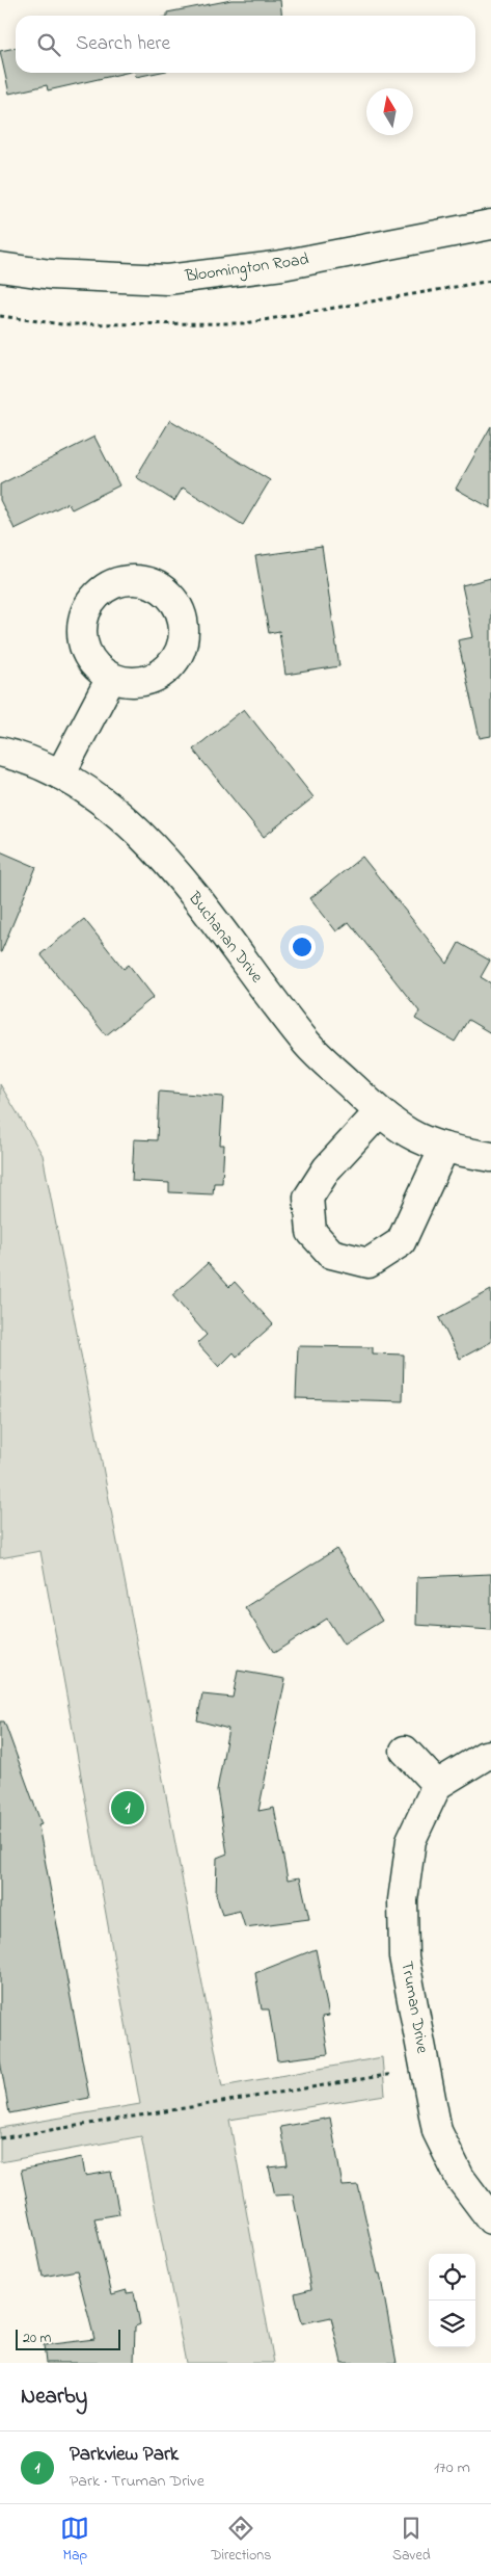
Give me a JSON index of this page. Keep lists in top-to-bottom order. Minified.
{"streets":{"street":["Bloomington Road","Buchanan Drive","Truman Drive"]},"scale_bar":"20 m","north":"top","page":{"search":"Search here","pins":"1","scale":"20 m","heading":"Nearby","list":[{"mark":"1","name":"Parkview Park","note":"Park · Truman Drive","value":"170 m"}],"nav":["Map","Directions","Saved"]}}
